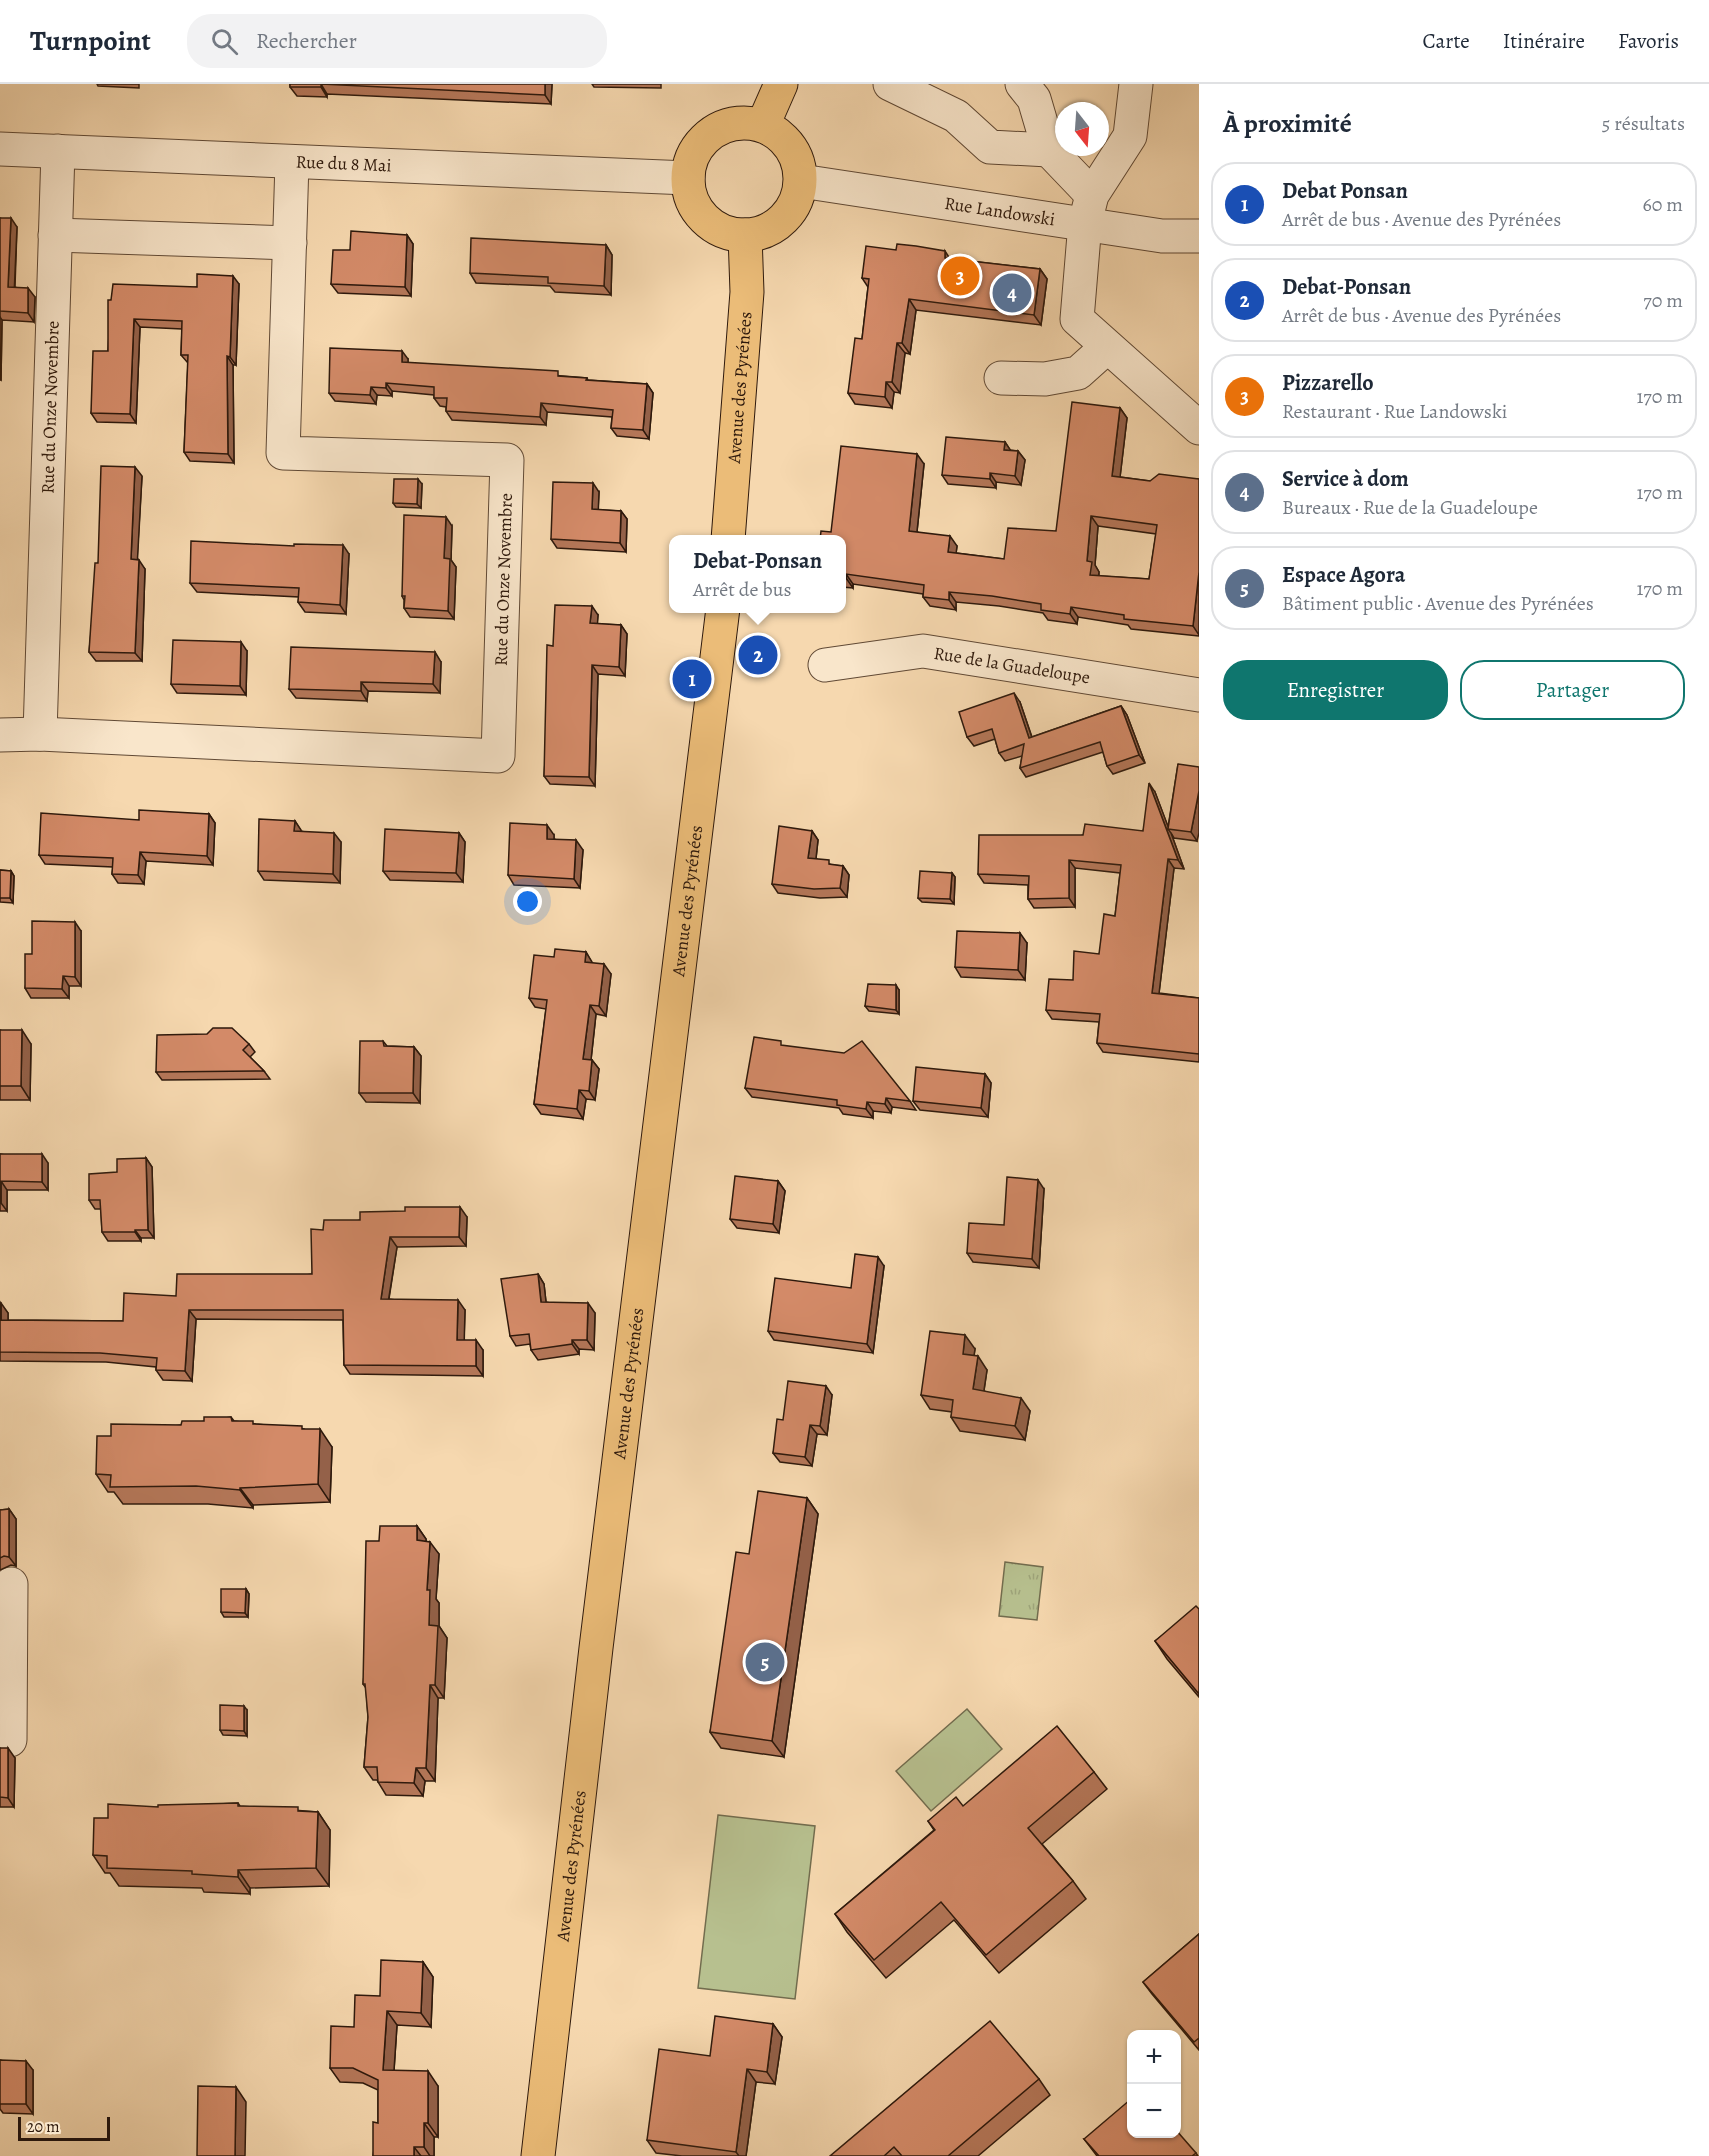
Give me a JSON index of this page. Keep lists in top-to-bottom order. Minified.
{"streets":{"main road":["Avenue des Pyrénées"],"street":["Rue du 8 Mai","Rue Landowski","Rue du Onze Novembre","Rue de la Guadeloupe"]},"crossings":[["Rue du 8 Mai","Rue Landowski"],["Rue du 8 Mai","Avenue des Pyrénées"],["Rue du 8 Mai","Rue du Onze Novembre"],["Rue Landowski","Avenue des Pyrénées"]],"scale_bar":"20 m","north":"bottom","page":{"header":"Turnpoint","search":"Rechercher","nav":["Carte","Itinéraire","Favoris"],"heading":["À proximité","5 résultats"],"list":[{"mark":"1","name":"Debat Ponsan","note":"Arrêt de bus · Avenue des Pyrénées","value":"60 m"},{"mark":"2","name":"Debat-Ponsan","note":"Arrêt de bus · Avenue des Pyrénées","value":"70 m"},{"mark":"3","name":"Pizzarello","note":"Restaurant · Rue Landowski","value":"170 m"},{"mark":"4","name":"Service à dom","note":"Bureaux · Rue de la Guadeloupe","value":"170 m"},{"mark":"5","name":"Espace Agora","note":"Bâtiment public · Avenue des Pyrénées","value":"170 m"}],"pins":["3","4","2","1","5"],"popup":["Debat-Ponsan","Arrêt de bus"],"buttons":["Enregistrer","Partager"],"map_buttons":["+","−"],"scale":"20 m"}}
